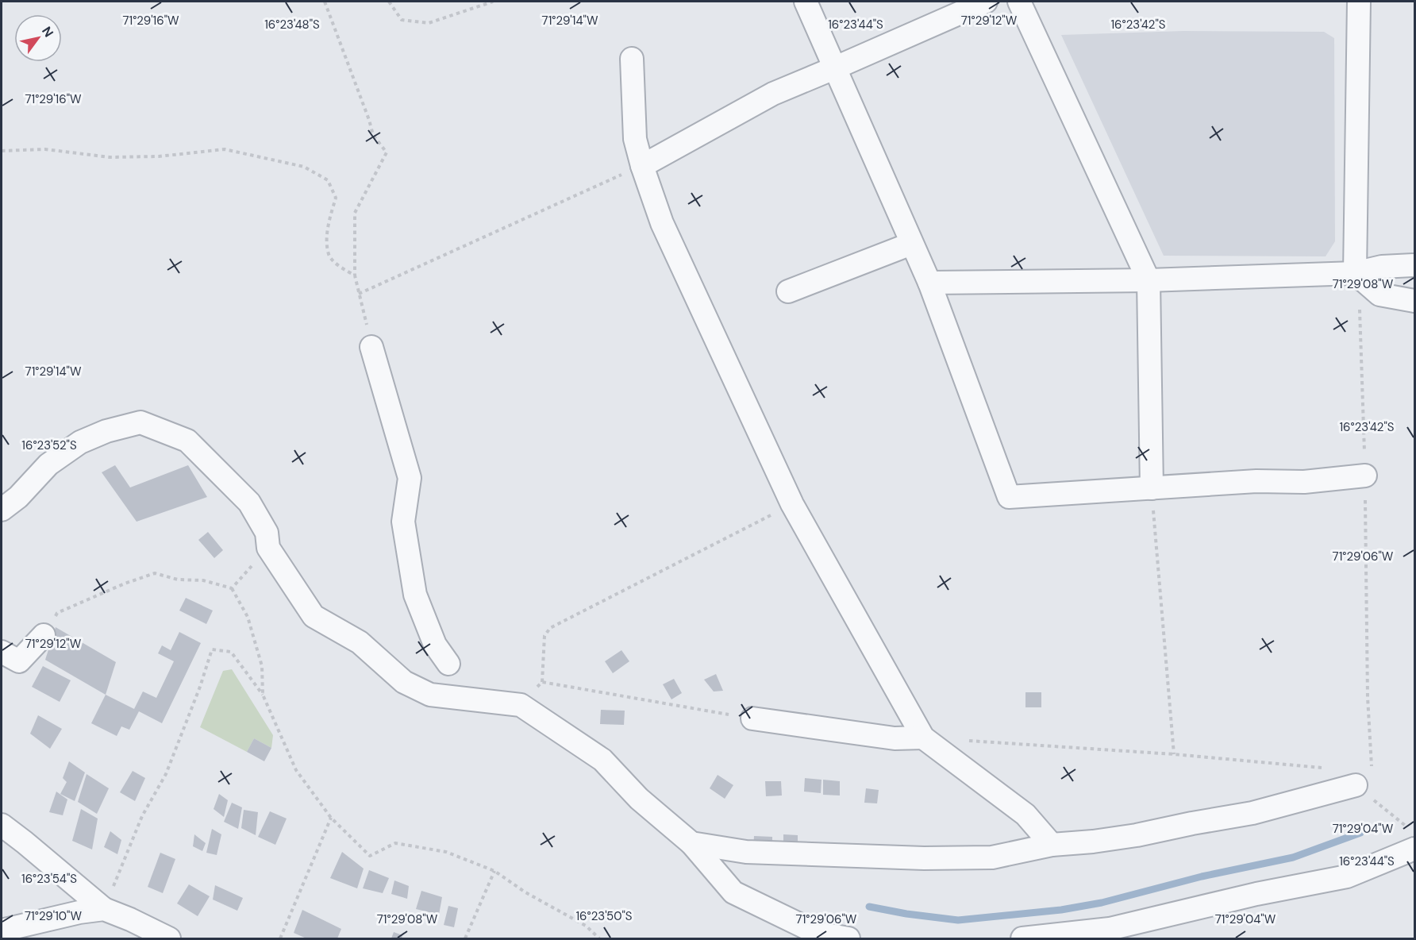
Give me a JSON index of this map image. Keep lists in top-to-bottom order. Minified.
{"north":"top right","coordinates":["71°29'16\"W","71°29'14\"W","71°29'12\"W","16°23'48\"S","16°23'44\"S","16°23'42\"S","71°29'08\"W","16°23'52\"S","71°29'06\"W","71°29'04\"W","16°23'54\"S","71°29'10\"W","16°23'50\"S"]}
